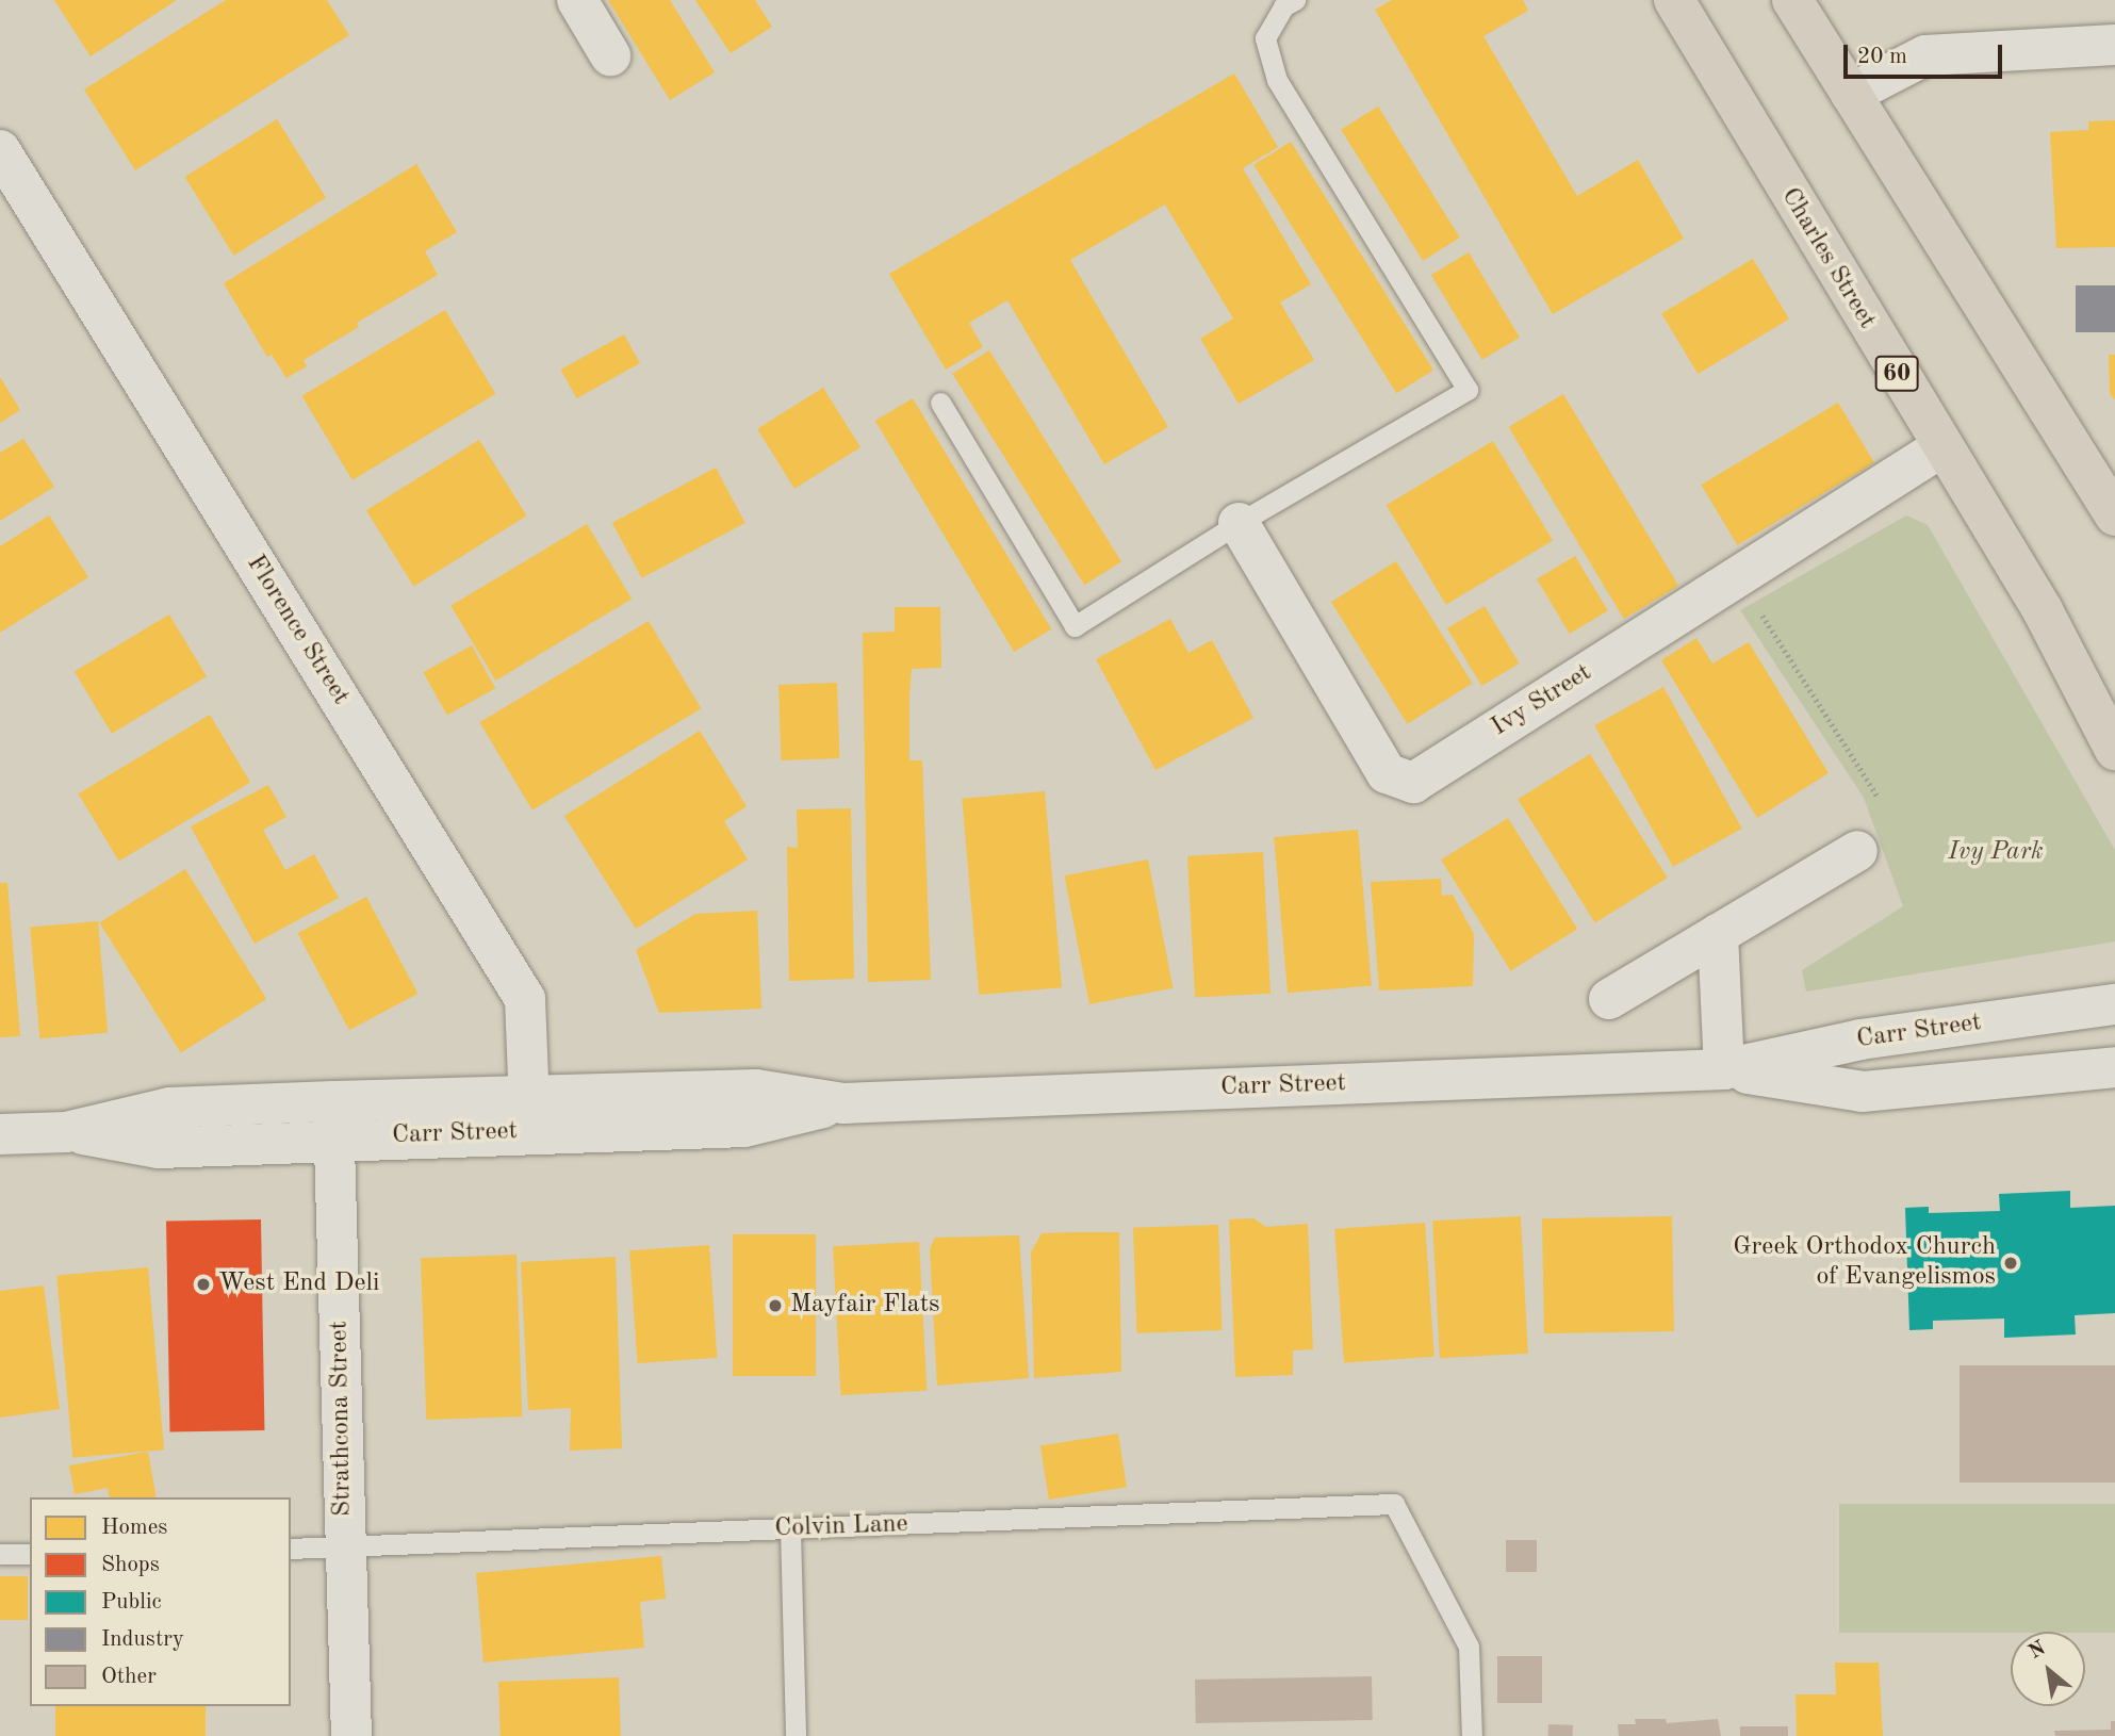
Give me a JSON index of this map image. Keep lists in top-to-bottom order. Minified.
{"streets":{"highway":["Charles Street","60"],"street":["Florence Street","Ivy Street","Carr Street","Strathcona Street"],"lane":["Colvin Lane"]},"crossings":[["Charles Street","Ivy Street"],["Florence Street","Carr Street"],["Carr Street","Strathcona Street"],["Strathcona Street","Colvin Lane"]],"parks":["Ivy Park"],"places":["Greek Orthodox Church of Evangelismos","West End Deli","Mayfair Flats"],"legend":["Homes","Shops","Public","Industry","Other"],"scale_bar":"20 m","north":"top left"}
